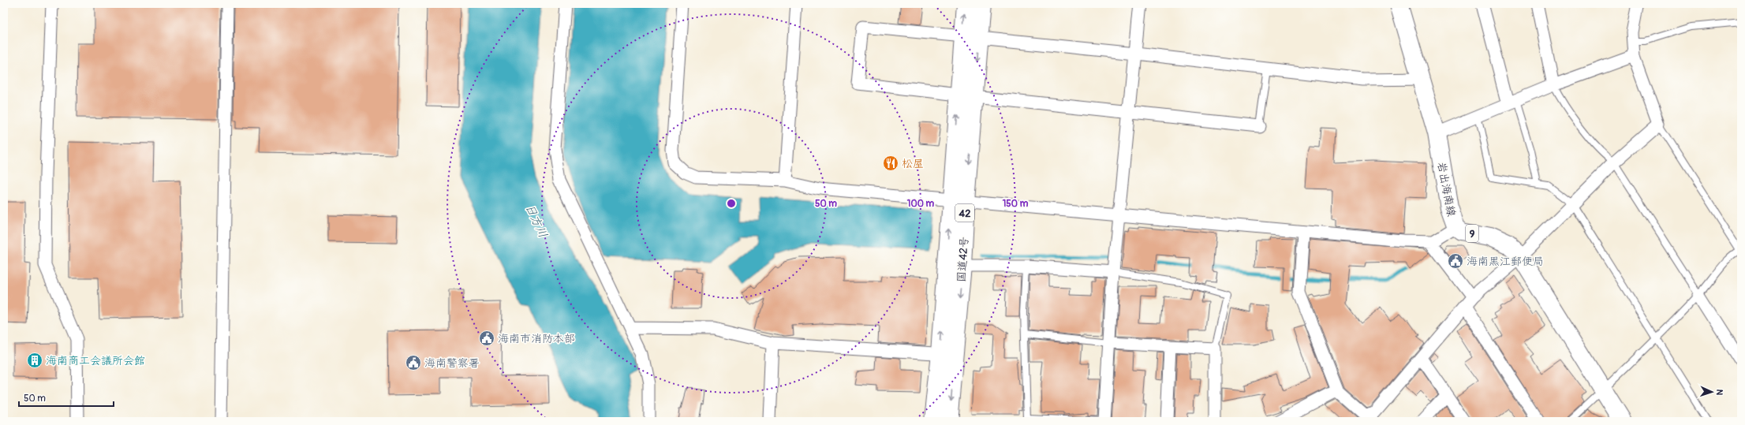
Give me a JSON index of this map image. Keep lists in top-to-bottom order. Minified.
{"streets":{"main road":["岩出海南線","42","9","国道42号"]},"water":["日方川"],"places":{"restaurant":["松屋"],"public building":["海南黒江郵便局","海南市消防本部","海南警察署"],"building":["海南商工会議所会館"]},"scale_bar":"50 m","north":"right","rings":["50 m","100 m","150 m"]}
